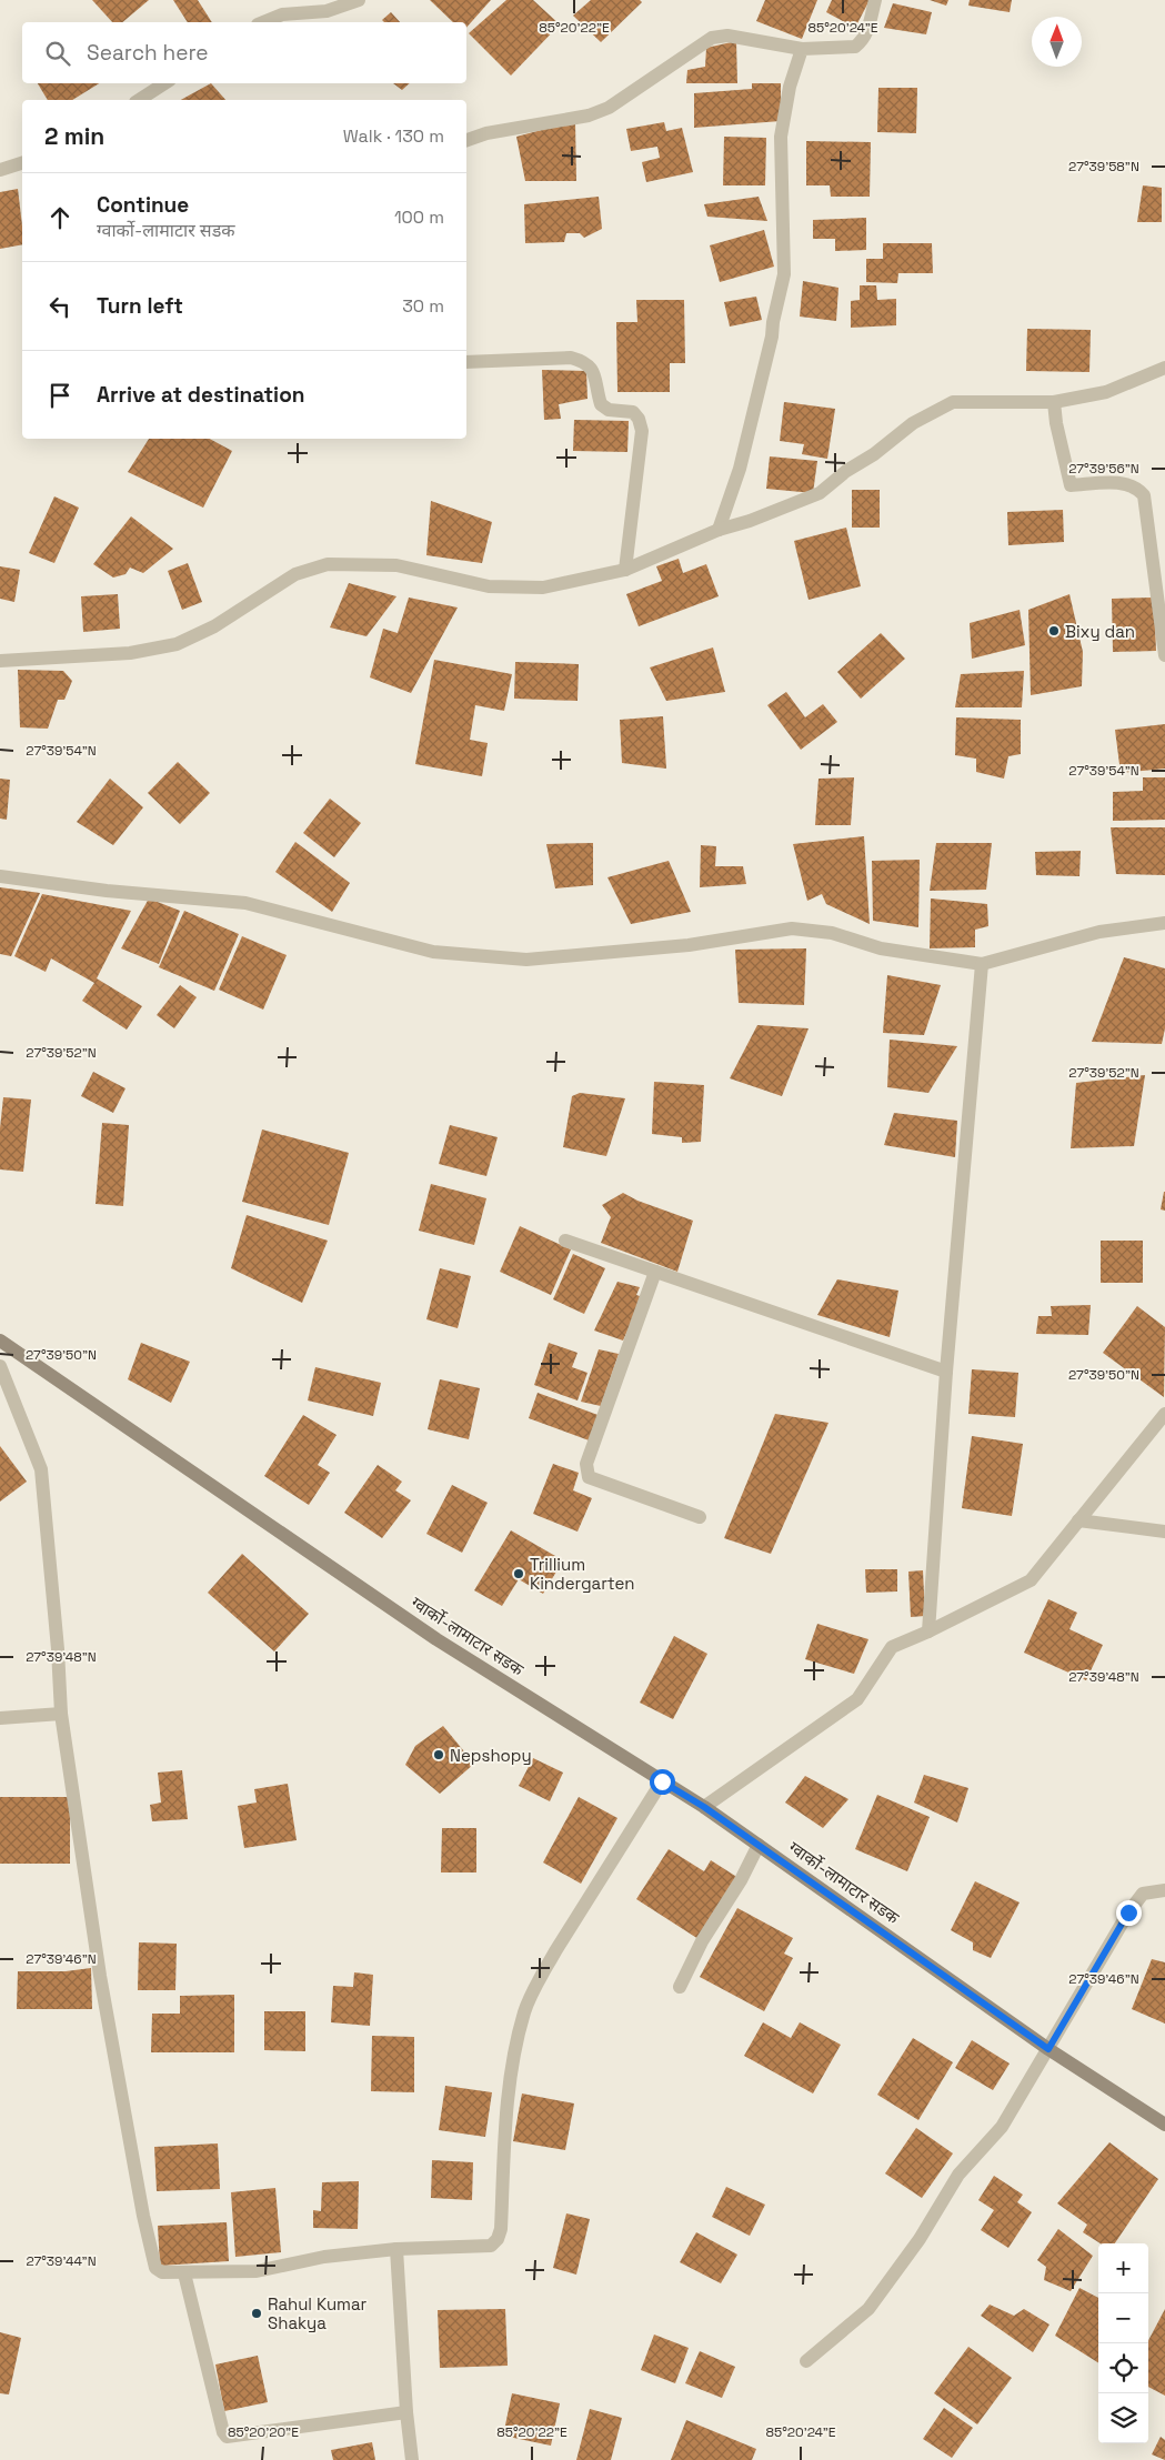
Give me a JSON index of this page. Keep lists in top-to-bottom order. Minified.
{"streets":{"main road":["ग्वार्को-लामाटार सडक"]},"places":["Bixy dan","Trillium Kindergarten","Nepshopy","Rahul Kumar Shakya"],"north":"top","page":{"search":"Search here","heading":["2 min","Walk · 130 m"],"list":[["Continue","ग्वार्को-लामाटार सडक","100 m"],["Turn left","30 m"],"Arrive at destination"],"map_buttons":["+","−"]},"coordinates":["85°20'22\"E","85°20'24\"E","27°39'58\"N","27°39'56\"N","27°39'54\"N","27°39'52\"N","27°39'50\"N","27°39'48\"N","27°39'46\"N","27°39'44\"N","85°20'20\"E"]}
